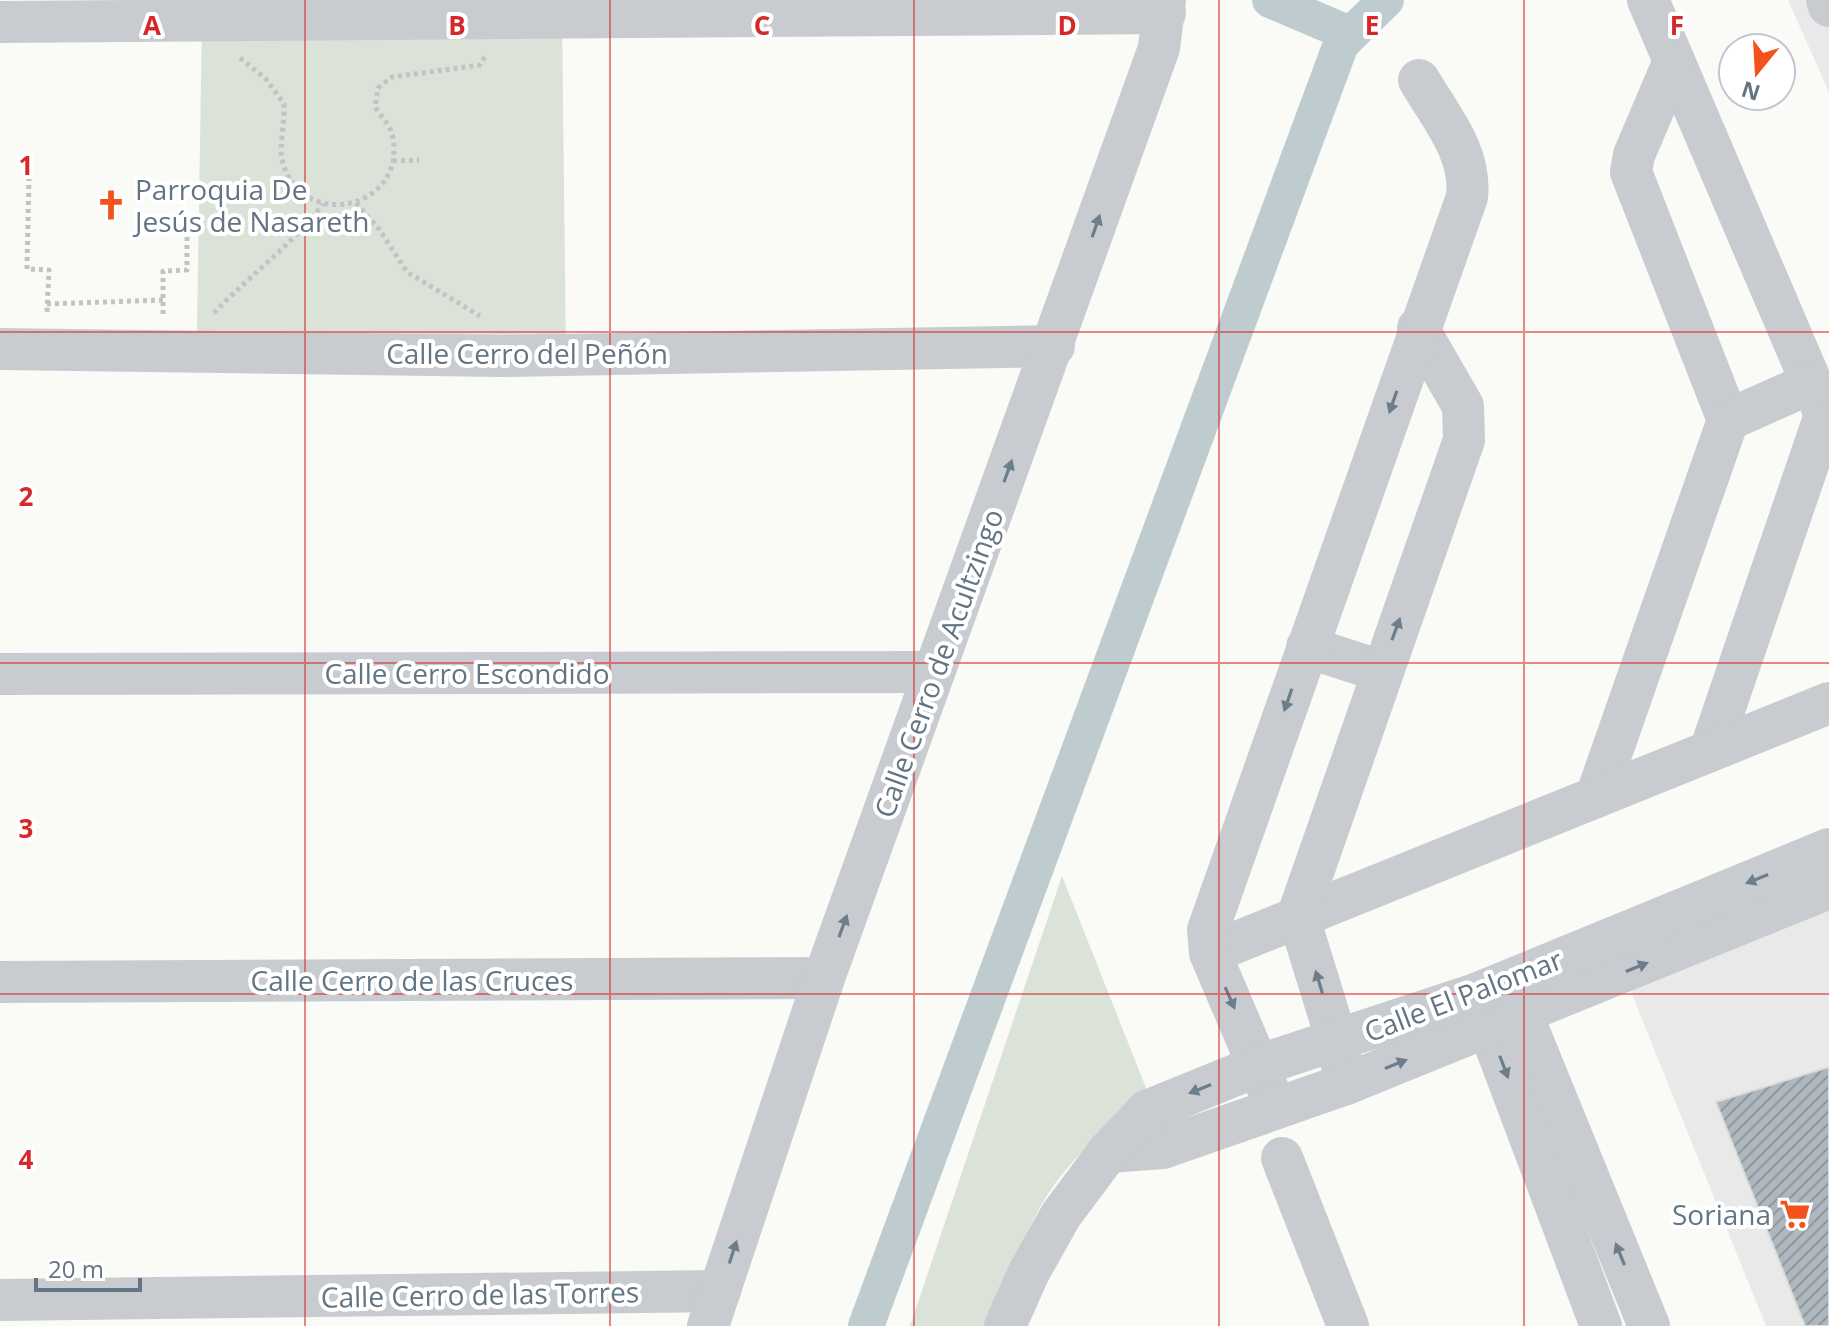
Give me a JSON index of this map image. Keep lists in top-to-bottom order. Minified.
{"streets":{"street":["Calle Cerro del Peñón","Calle Cerro de Acultzingo","Calle Cerro Escondido","Calle Cerro de las Cruces","Calle El Palomar","Calle Cerro de las Torres"]},"crossings":[["Calle Cerro del Peñón","Calle Cerro de Acultzingo"],["Calle Cerro de Acultzingo","Calle Cerro Escondido"],["Calle Cerro de Acultzingo","Calle Cerro de las Cruces"],["Calle Cerro de Acultzingo","Calle Cerro de las Torres"]],"places":{"church":["Parroquia De Jesús de Nasareth"],"supermarket":["Soriana"]},"scale_bar":"20 m","north":"bottom","grid":{"columns":["A","B","C","D","E","F"],"rows":["1","2","3","4"]}}
